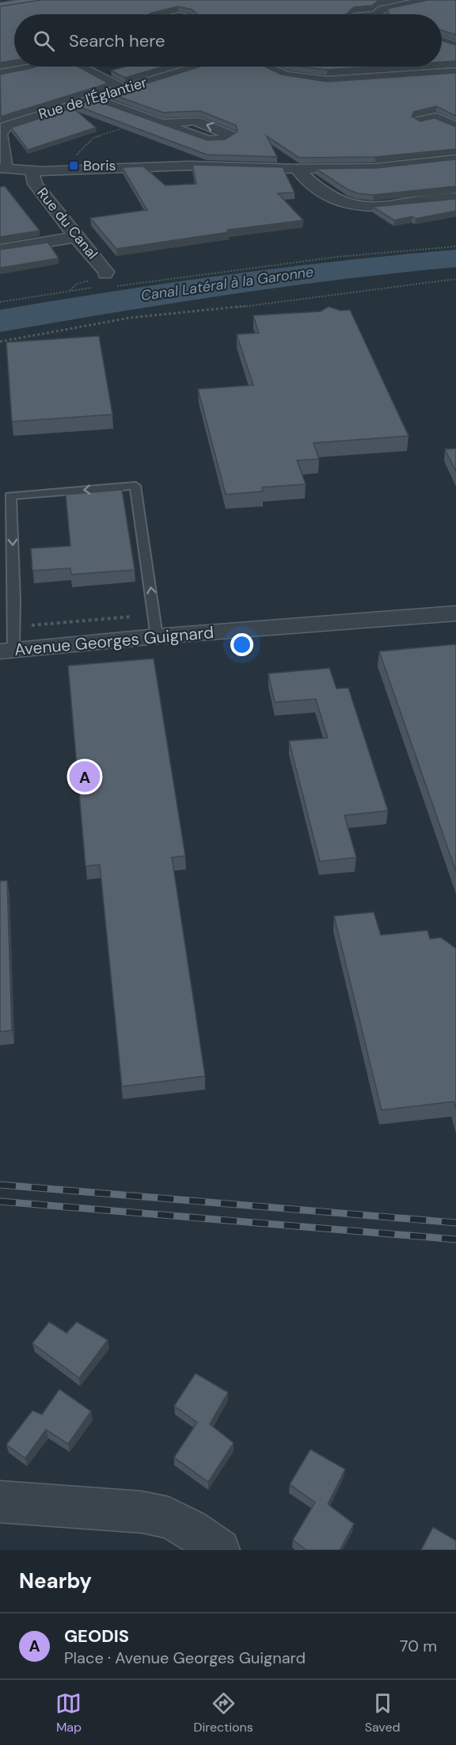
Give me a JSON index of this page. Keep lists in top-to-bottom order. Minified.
{"streets":{"street":["Rue de l'Églantier","Rue du Canal","Avenue Georges Guignard"]},"water":["Canal Latéral à la Garonne"],"places":{"transit":["Boris"]},"page":{"search":"Search here","pins":"A","heading":"Nearby","list":[{"mark":"A","name":"GEODIS","note":"Place · Avenue Georges Guignard","value":"70 m"}],"nav":["Map","Directions","Saved"]}}
